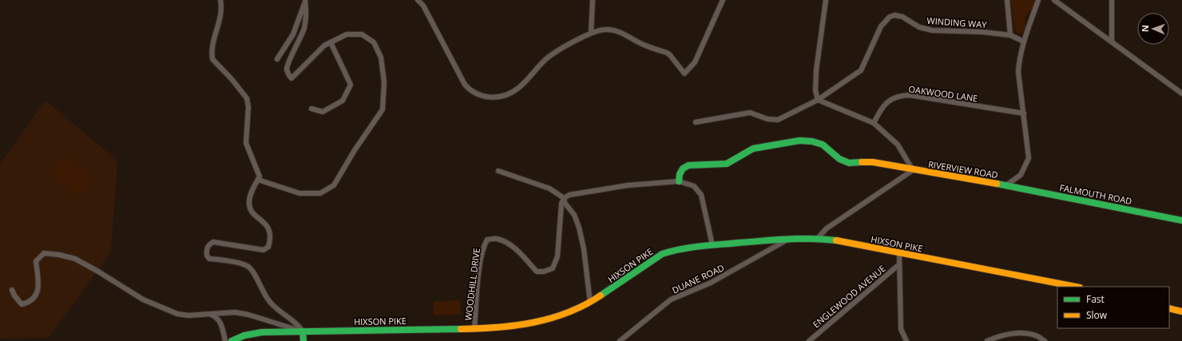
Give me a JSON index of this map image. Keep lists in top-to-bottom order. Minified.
{"streets":{"main road":["RIVERVIEW ROAD","FALMOUTH ROAD","HIXSON PIKE"],"street":["WINDING WAY","OAKWOOD LANE","DUANE ROAD","WOODHILL DRIVE","ENGLEWOOD AVENUE"]},"crossings":[["WINDING WAY","RIVERVIEW ROAD"],["OAKWOOD LANE","RIVERVIEW ROAD"],["RIVERVIEW ROAD","FALMOUTH ROAD"],["HIXSON PIKE","DUANE ROAD"],["HIXSON PIKE","WOODHILL DRIVE"]],"legend":["Fast","Slow"],"north":"left"}
